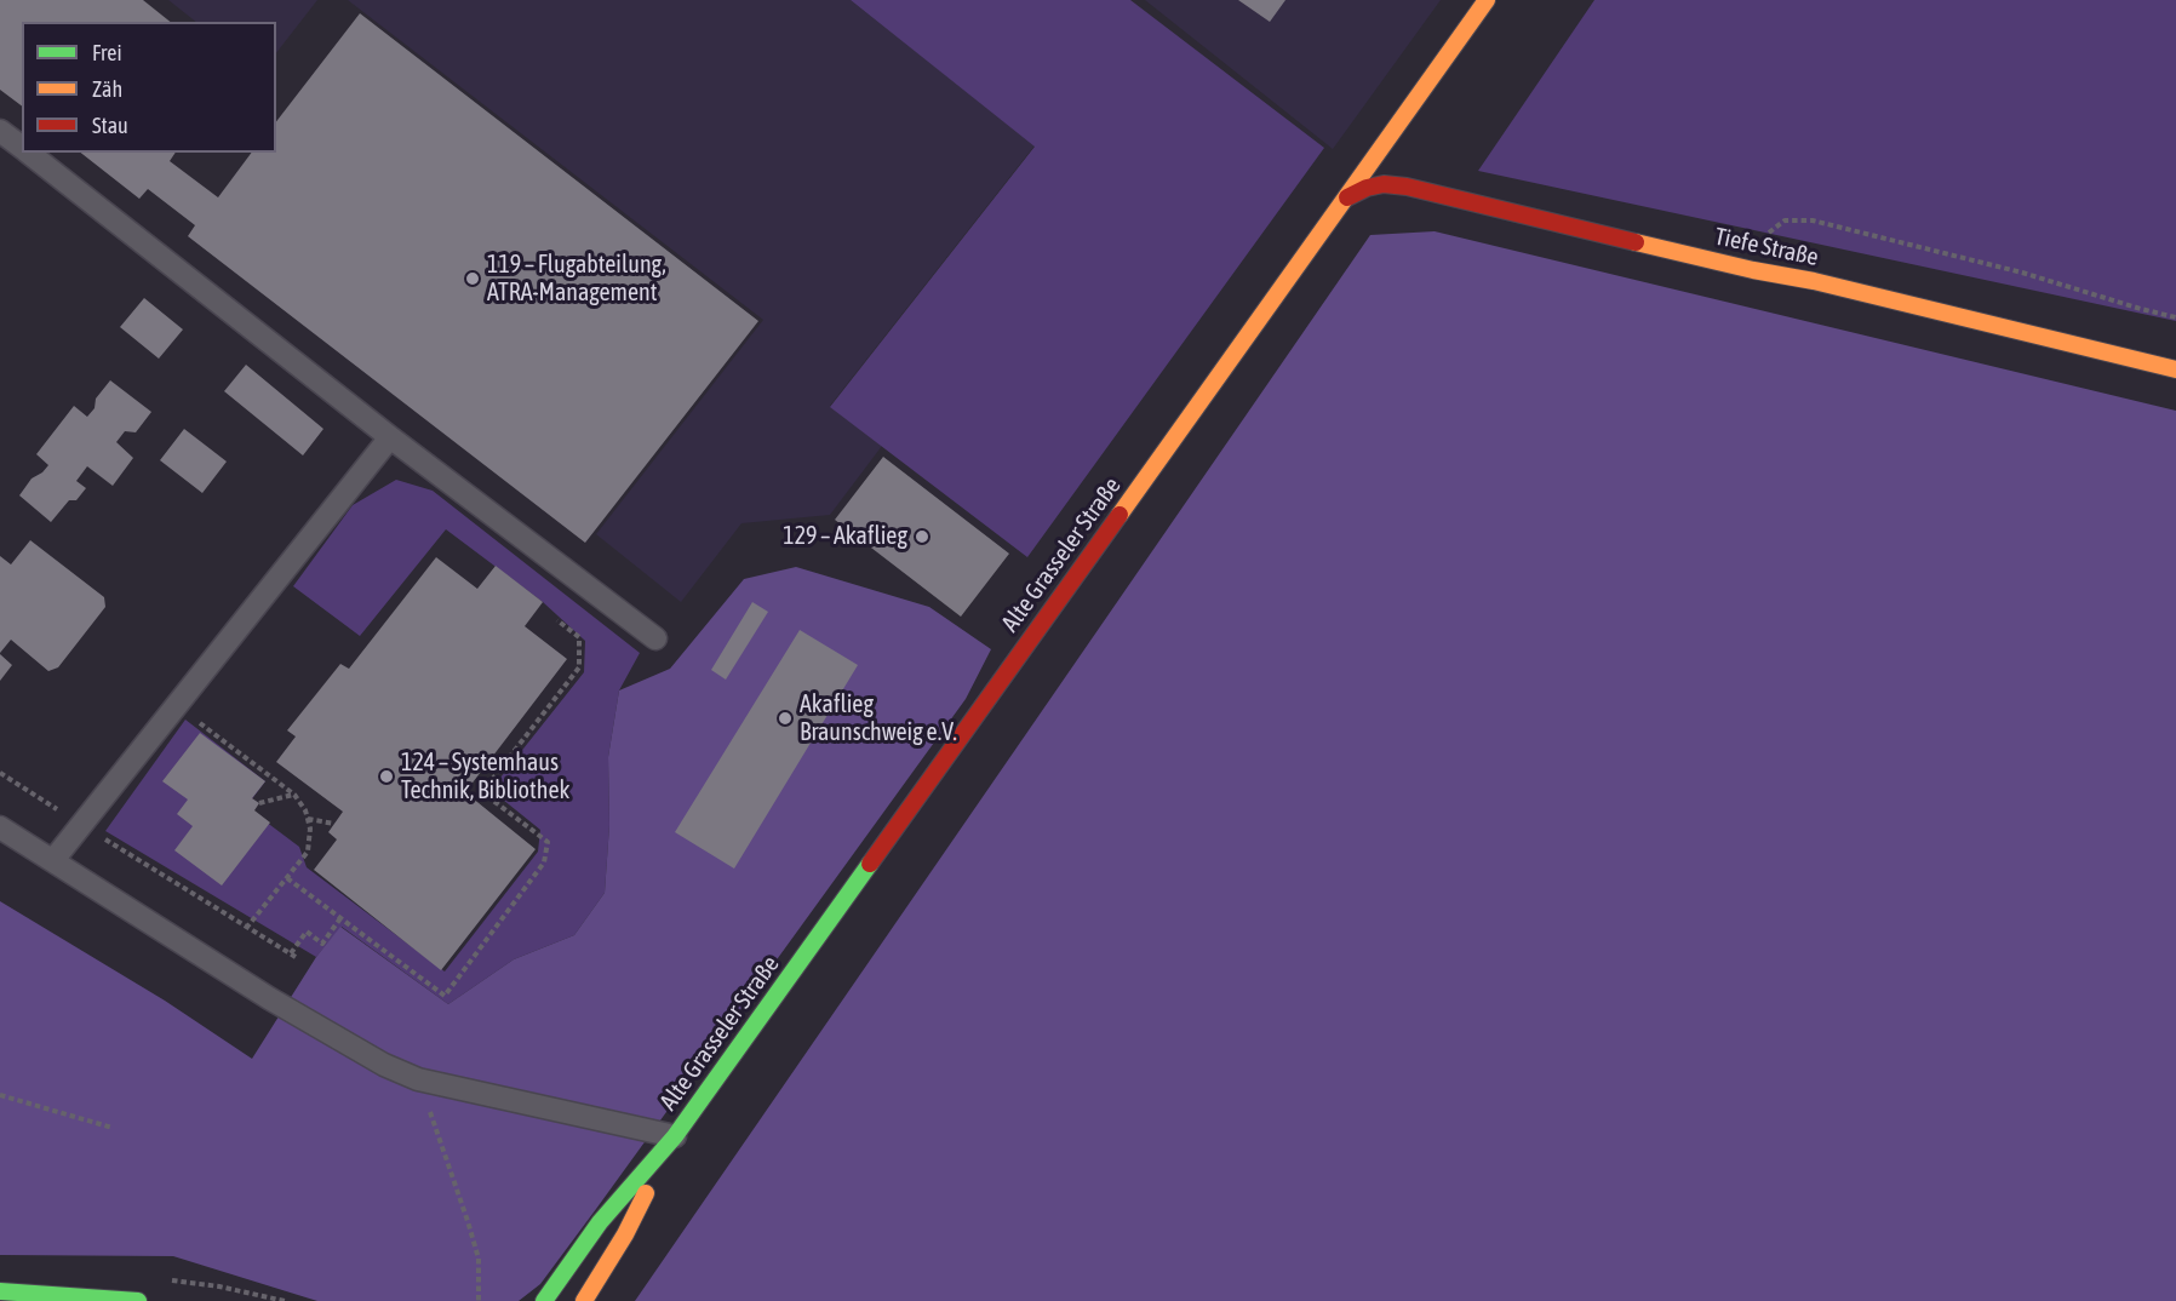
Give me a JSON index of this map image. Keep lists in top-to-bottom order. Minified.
{"streets":{"main road":["Tiefe Straße","Alte Grasseler Straße"]},"crossings":[["Tiefe Straße","Alte Grasseler Straße"]],"places":["119 – Flugabteilung, ATRA-Management","129 – Akaflieg","Akaflieg Braunschweig e.V.","124 – Systemhaus Technik, Bibliothek"],"legend":["Frei","Zäh","Stau"]}
